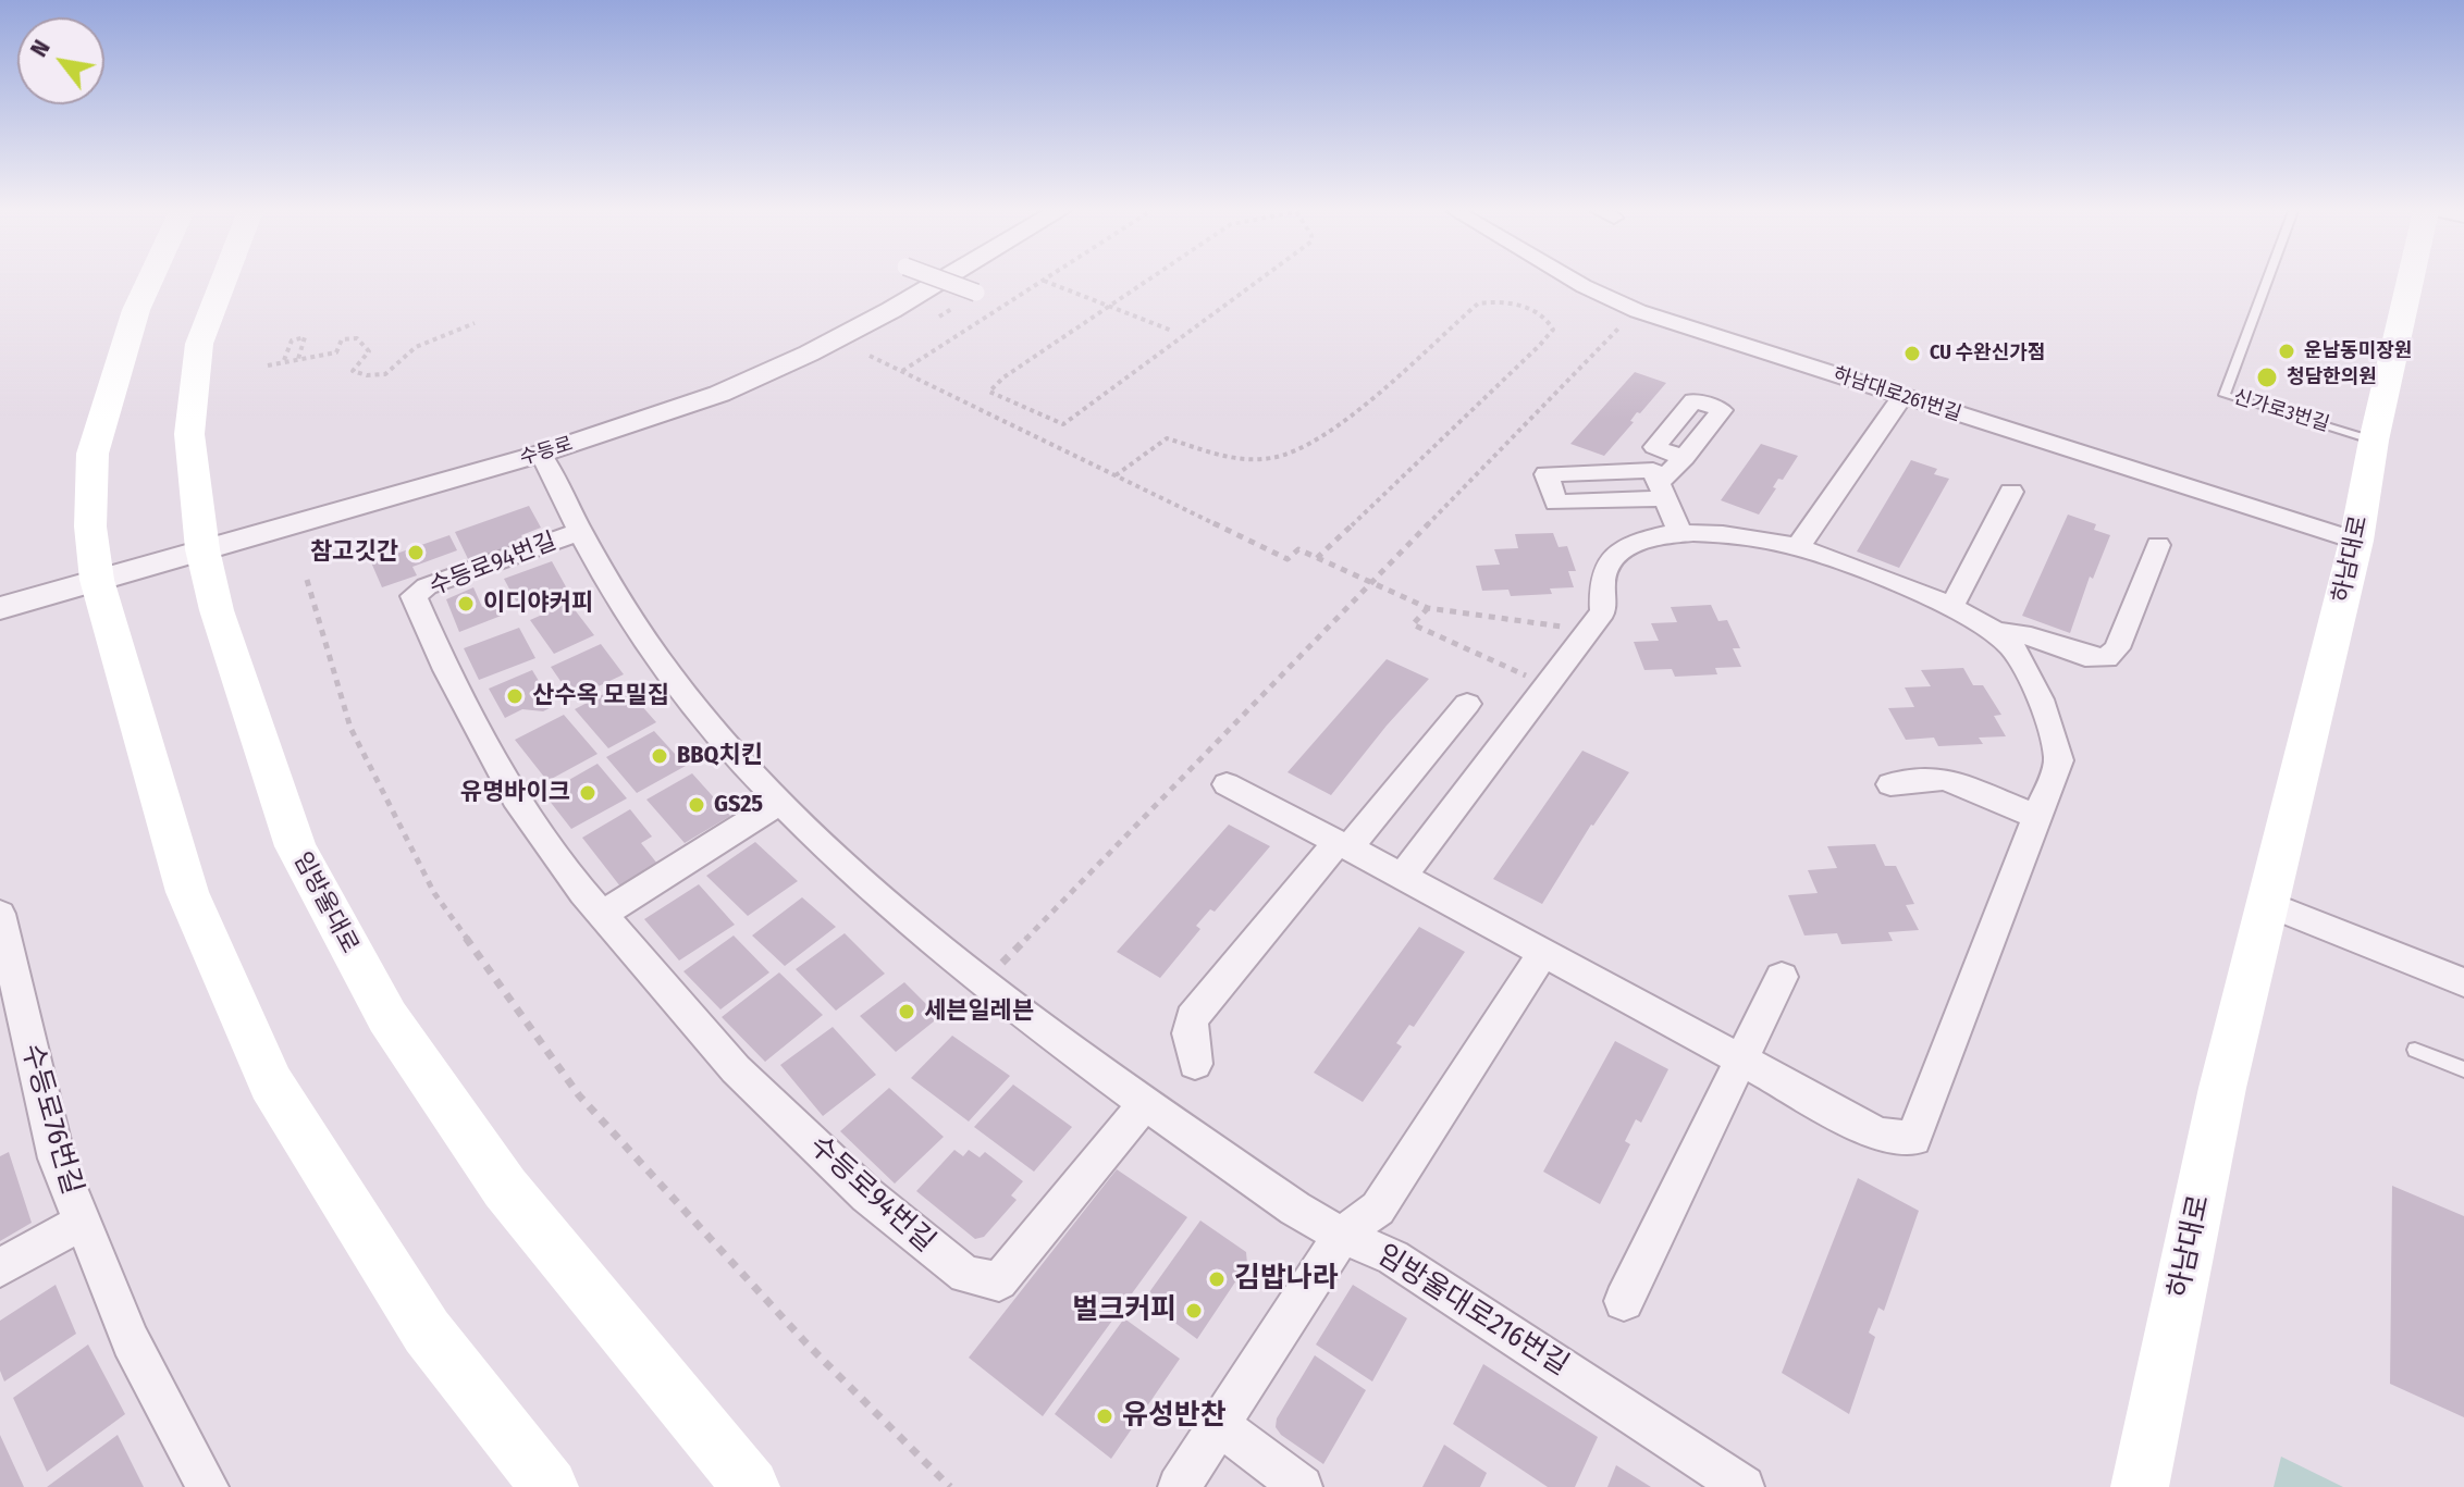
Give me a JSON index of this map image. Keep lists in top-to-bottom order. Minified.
{"streets":{"main road":["하남대로","임방울대로"],"street":["하남대로261번길","수등로","수등로94번길","수등로76번길","임방울대로216번길"],"lane":["신가로3번길"]},"crossings":[["하남대로261번길","하남대로"],["신가로3번길","하남대로"],["수등로","수등로94번길"],["수등로","임방울대로"],["수등로94번길","임방울대로216번길"]],"places":["운남동미장원","CU 수완신가점","청담한의원","참고깃간","이디야커피","산수옥 모밀집","BBQ치킨","유명바이크","GS25","세븐일레븐","김밥나라","벌크커피","유성반찬"],"north":"top left"}
